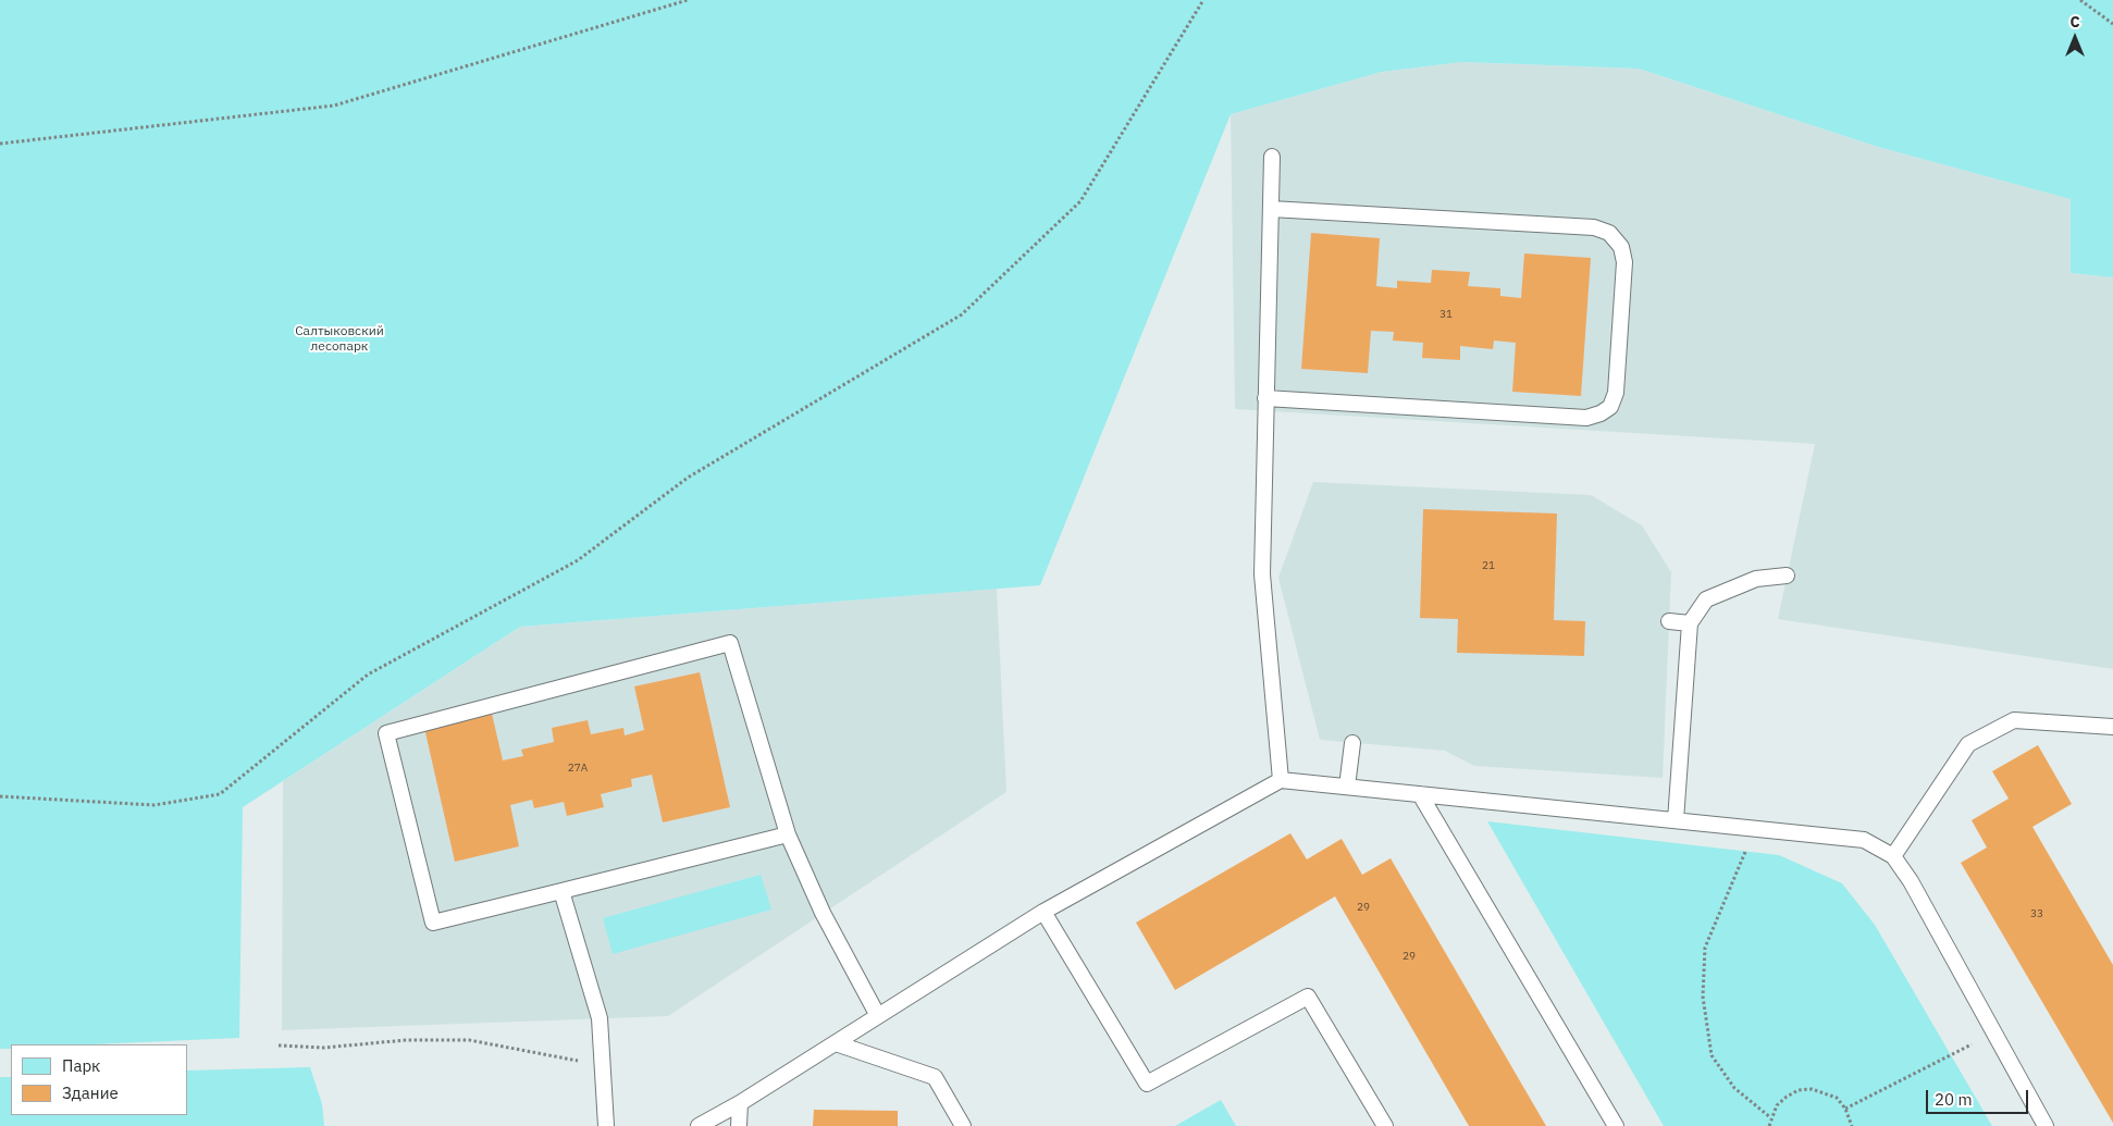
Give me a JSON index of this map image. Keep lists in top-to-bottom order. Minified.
{"parks":["Салтыковский лесопарк"],"house_numbers":["31","21","27А","29","33","29"],"legend":["Парк","Здание"],"scale_bar":"20 m","north":"top"}
